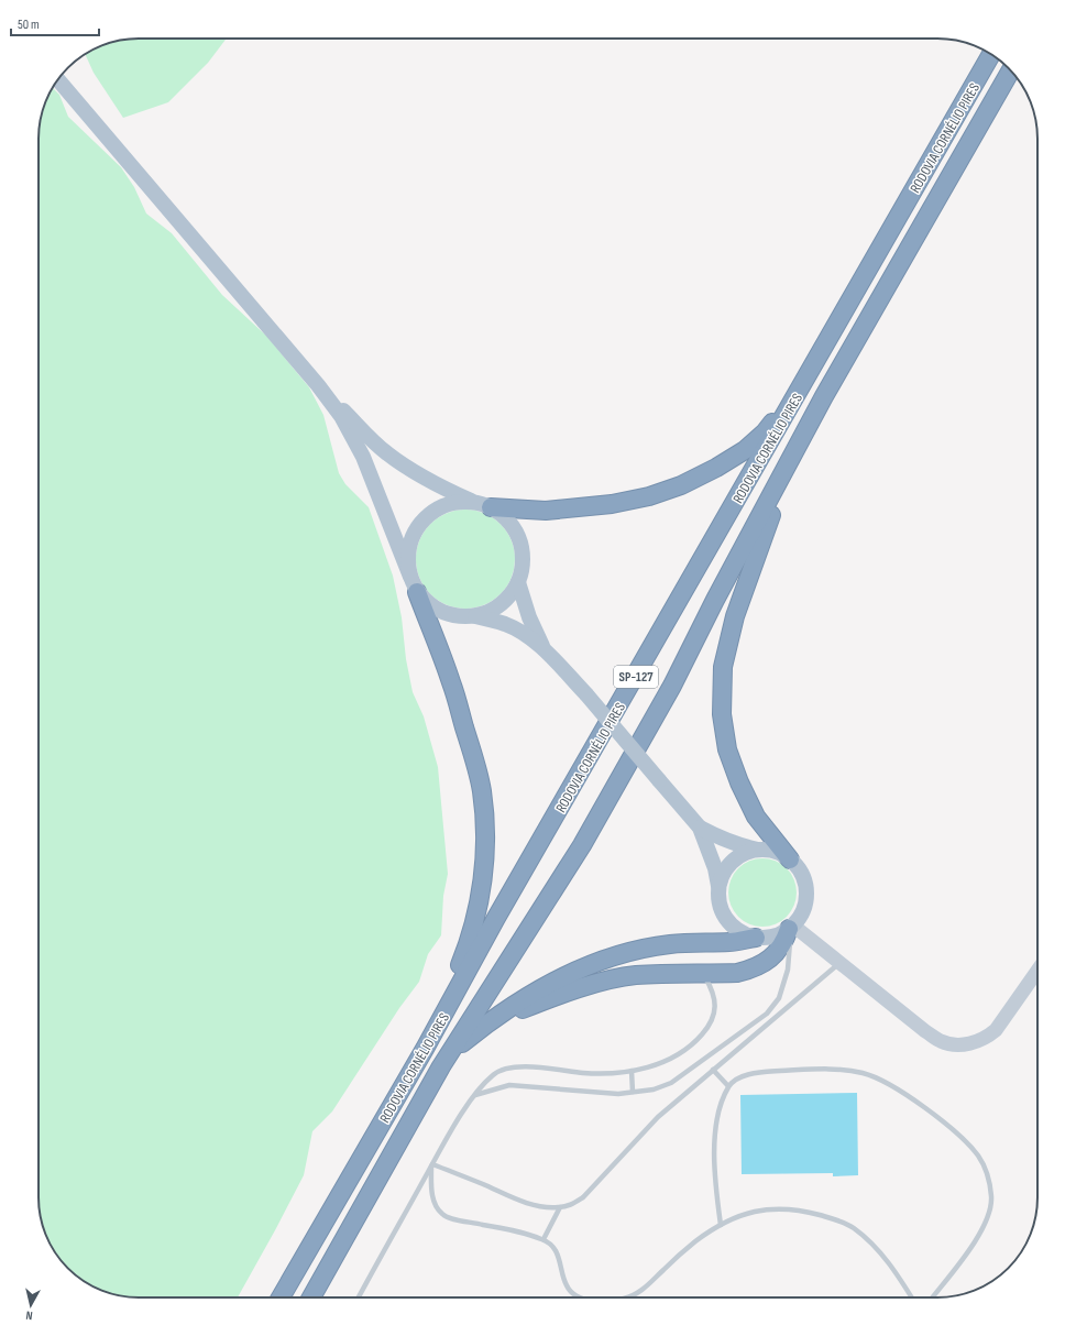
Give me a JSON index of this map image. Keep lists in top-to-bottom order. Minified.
{"streets":{"highway":["RODOVIA CORNÉLIO PIRES","SP-127"]},"scale_bar":"50 m","north":"bottom"}
